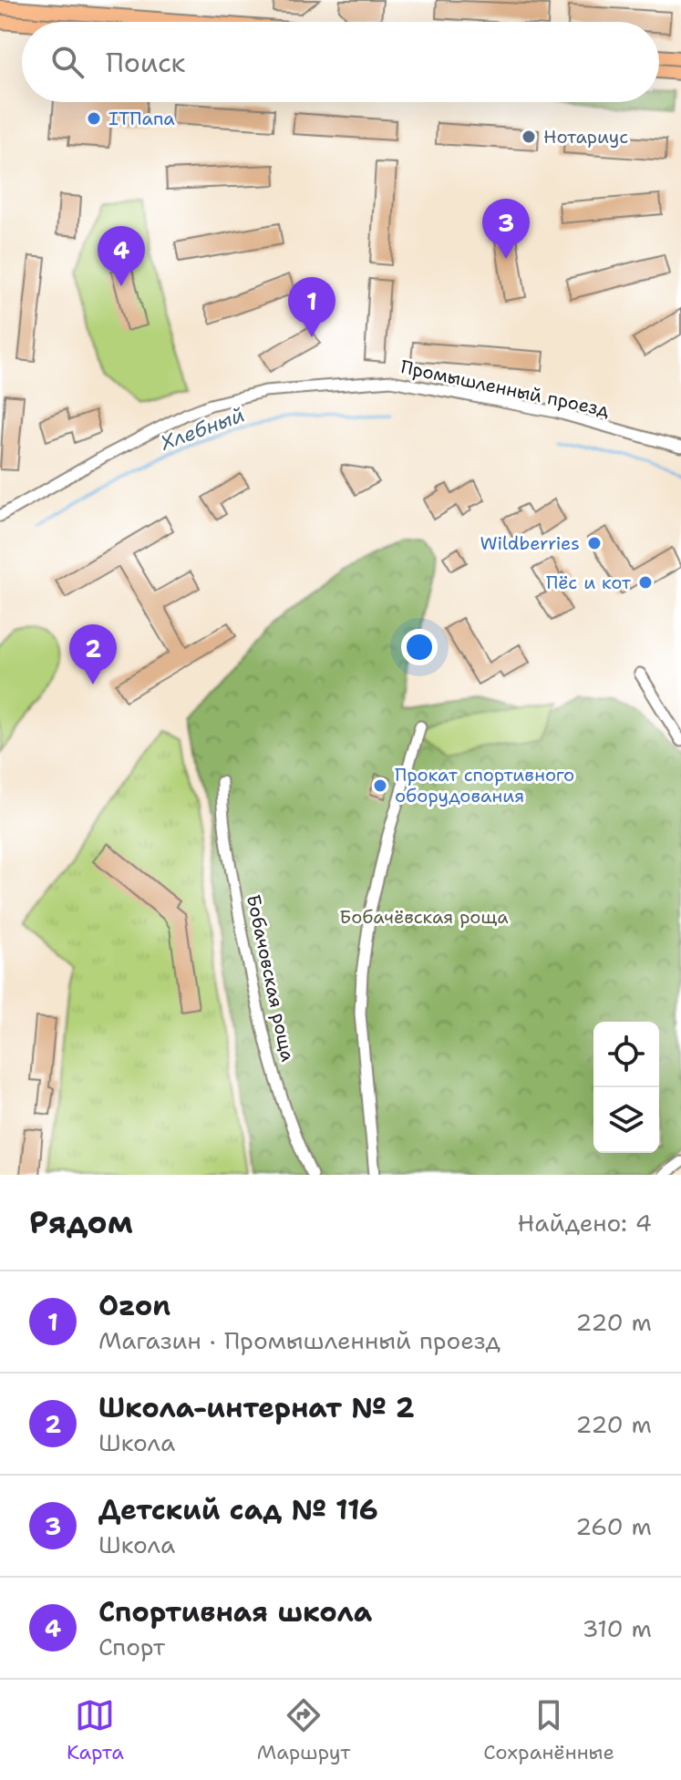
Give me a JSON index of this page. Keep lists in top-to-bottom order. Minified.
{"streets":{"street":["Промышленный проезд","Бобачовская роща"]},"water":["Хлебный"],"parks":["Бобачёвская роща"],"places":["ITПапа","Нотариус","Wildberries","Пёс и кот","Прокат спортивного оборудования"],"page":{"search":"Поиск","pins":["3","4","1","2"],"heading":["Рядом","Найдено: 4"],"list":[{"mark":"1","name":"Ozon","note":"Магазин · Промышленный проезд","value":"220 m"},{"mark":"2","name":"Школа-интернат № 2","note":"Школа","value":"220 m"},{"mark":"3","name":"Детский сад № 116","note":"Школа","value":"260 m"},{"mark":"4","name":"Спортивная школа","note":"Спорт","value":"310 m"}],"nav":["Карта","Маршрут","Сохранённые"]}}
